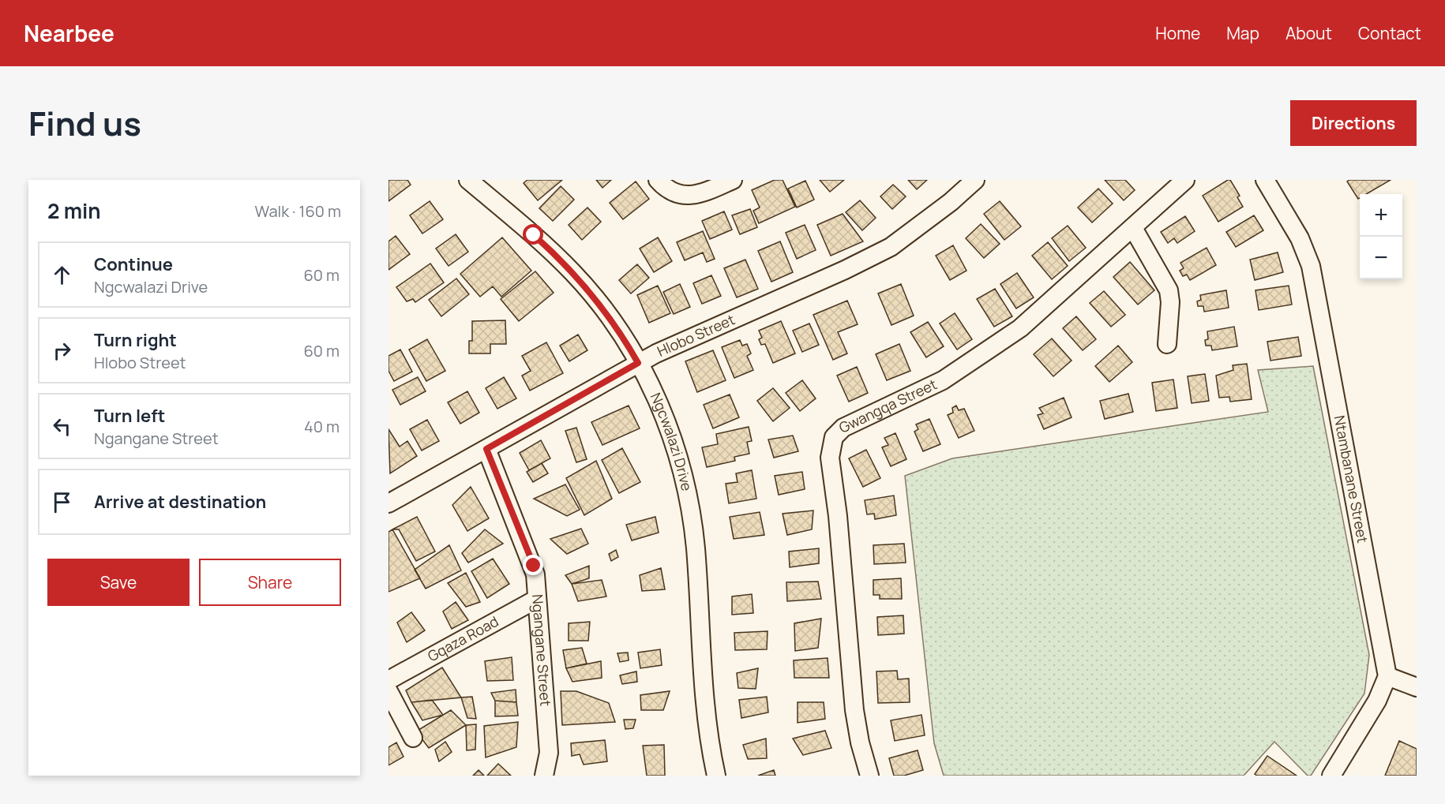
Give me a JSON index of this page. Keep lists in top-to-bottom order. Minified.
{"streets":{"street":["Hlobo Street","Gwangqa Street","Ngcwalazi Drive","Ntambanane Street","Gqaza Road","Ngangane Street"]},"crossings":[["Hlobo Street","Ngcwalazi Drive"],["Hlobo Street","Ngangane Street"],["Gqaza Road","Ngangane Street"]],"page":{"header":"Nearbee","nav":["Home","Map","About","Contact"],"title":"Find us","buttons":["Directions",["Save","Share"]],"heading":["2 min","Walk · 160 m"],"map_buttons":["+","−"],"list":[["Continue","Ngcwalazi Drive","60 m"],["Turn right","Hlobo Street","60 m"],["Turn left","Ngangane Street","40 m"],"Arrive at destination"]}}
